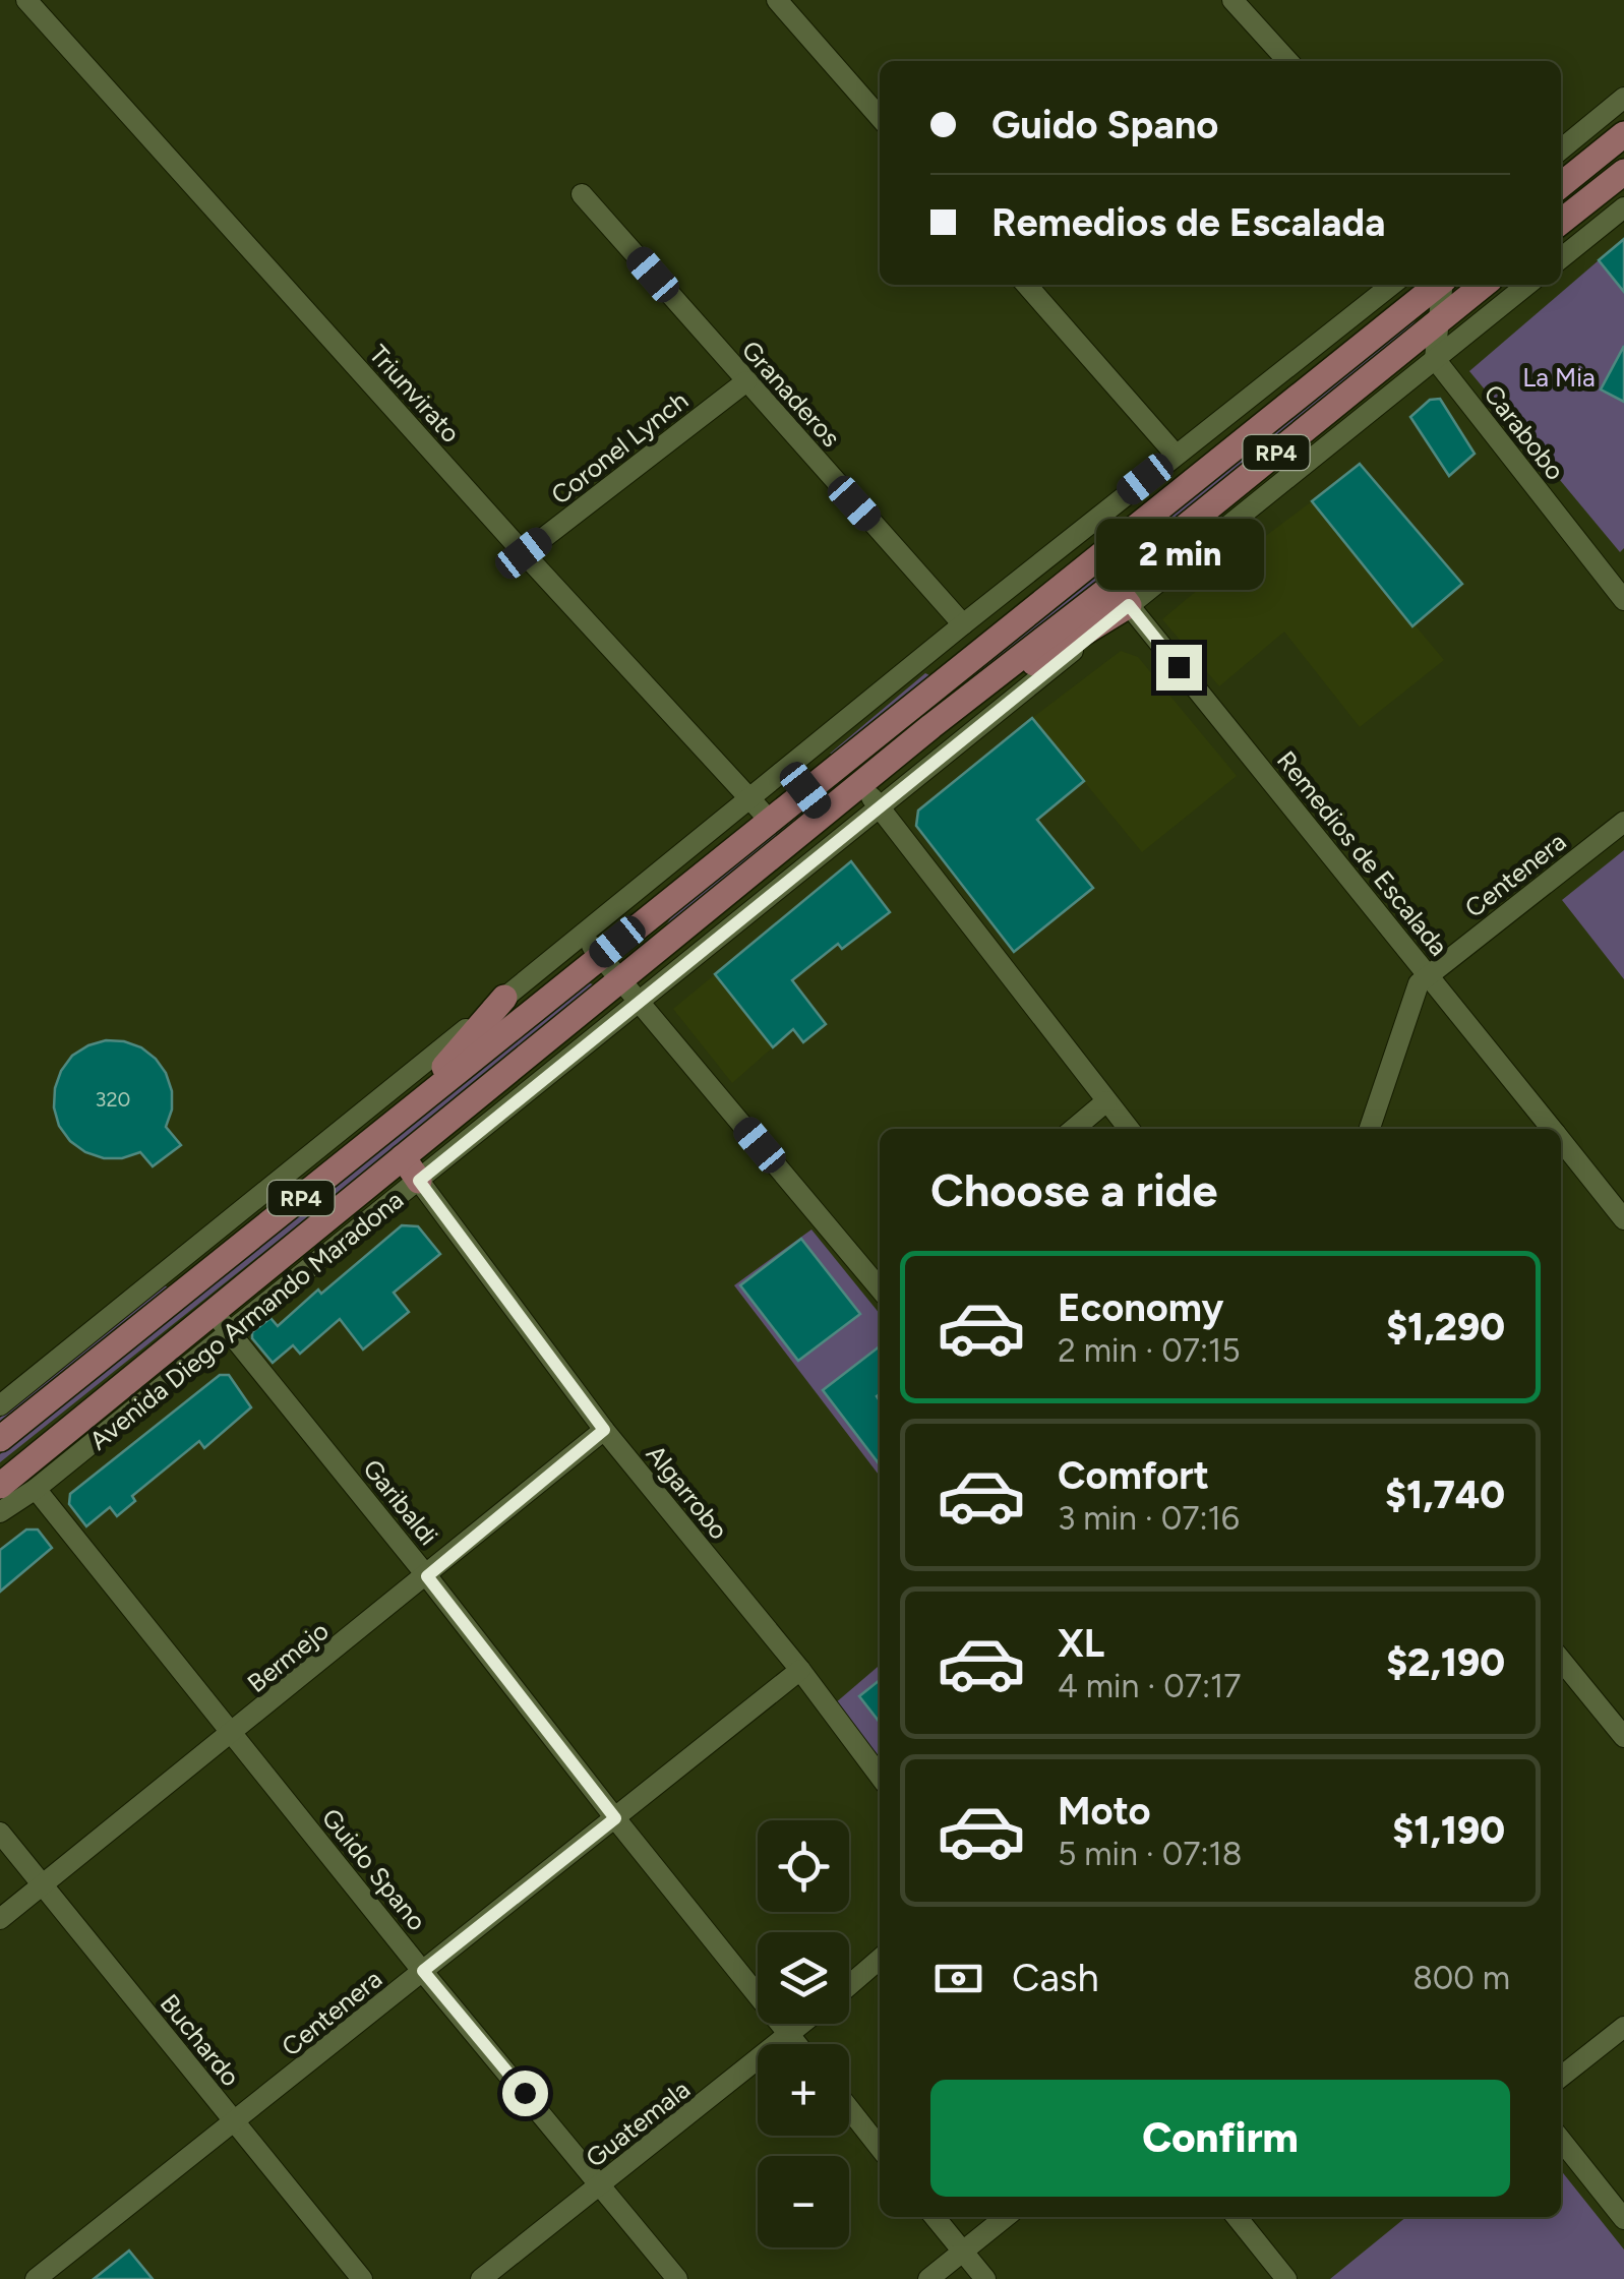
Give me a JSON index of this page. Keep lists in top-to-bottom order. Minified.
{"streets":{"main road":["RP4","Avenida Diego Armando Maradona"],"street":["Triunvirato","Granaderos","Carabobo","Coronel Lynch","Remedios de Escalada","Centenera","Algarrobo","Garibaldi","Bermejo","Guido Spano","Buchardo","Guatemala"]},"crossings":[["Triunvirato","Coronel Lynch"],["Triunvirato","RP4"],["Granaderos","Coronel Lynch"],["Carabobo","Avenida Diego Armando Maradona"],["Remedios de Escalada","Centenera"],["Remedios de Escalada","Avenida Diego Armando Maradona"],["Centenera","Algarrobo"],["Centenera","Garibaldi"],["Centenera","Guido Spano"],["Centenera","Buchardo"],["Avenida Diego Armando Maradona","Algarrobo"],["Avenida Diego Armando Maradona","Garibaldi"],["Avenida Diego Armando Maradona","Guido Spano"],["Algarrobo","Bermejo"],["Garibaldi","Bermejo"],["Garibaldi","Guatemala"],["Bermejo","Guido Spano"],["Bermejo","Buchardo"],["Guido Spano","Guatemala"]],"parks":["La Mia"],"house_numbers":["320"],"page":{"banner":["Guido Spano","Remedios de Escalada"],"bubble":"2 min","heading":"Choose a ride","list":[{"name":"Economy","note":"2 min · 07:15","value":"$1,290"},{"name":"Comfort","note":"3 min · 07:16","value":"$1,740"},{"name":"XL","note":"4 min · 07:17","value":"$2,190"},{"name":"Moto","note":"5 min · 07:18","value":"$1,190"}],"map_buttons":["+","−"],"pay":["Cash","800 m"],"buttons":"Confirm"}}
